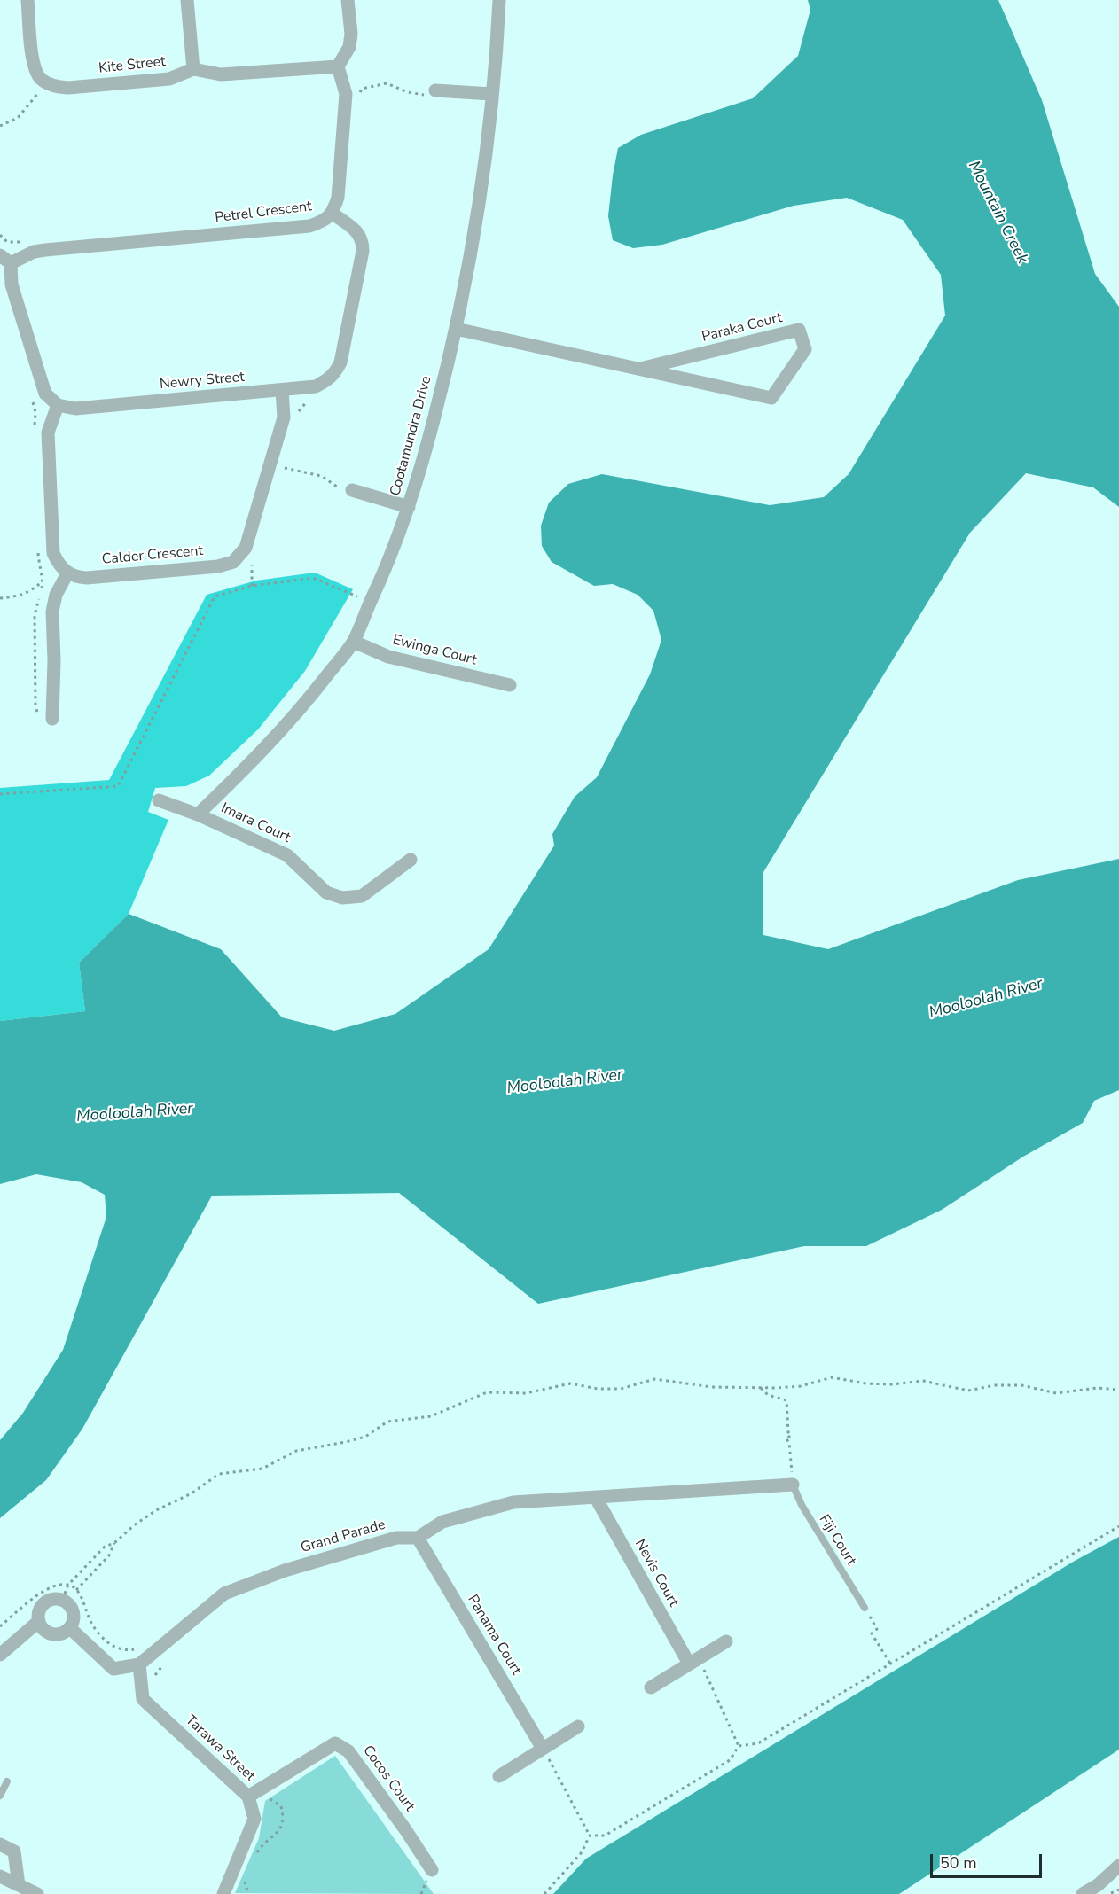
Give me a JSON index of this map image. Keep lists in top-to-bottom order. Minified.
{"streets":{"street":["Kite Street","Petrel Crescent","Paraka Court","Newry Street","Cootamundra Drive","Calder Crescent","Ewinga Court","Imara Court","Grand Parade","Nevis Court","Panama Court","Tarawa Street","Cocos Court"],"lane":["Fiji Court"]},"crossings":[["Petrel Crescent","Newry Street"],["Paraka Court","Cootamundra Drive"],["Newry Street","Calder Crescent"],["Cootamundra Drive","Ewinga Court"],["Cootamundra Drive","Imara Court"],["Grand Parade","Fiji Court"],["Grand Parade","Nevis Court"],["Grand Parade","Panama Court"],["Grand Parade","Tarawa Street"],["Tarawa Street","Cocos Court"]],"water":["Mountain Creek","Mooloolah River"],"scale_bar":"50 m"}
